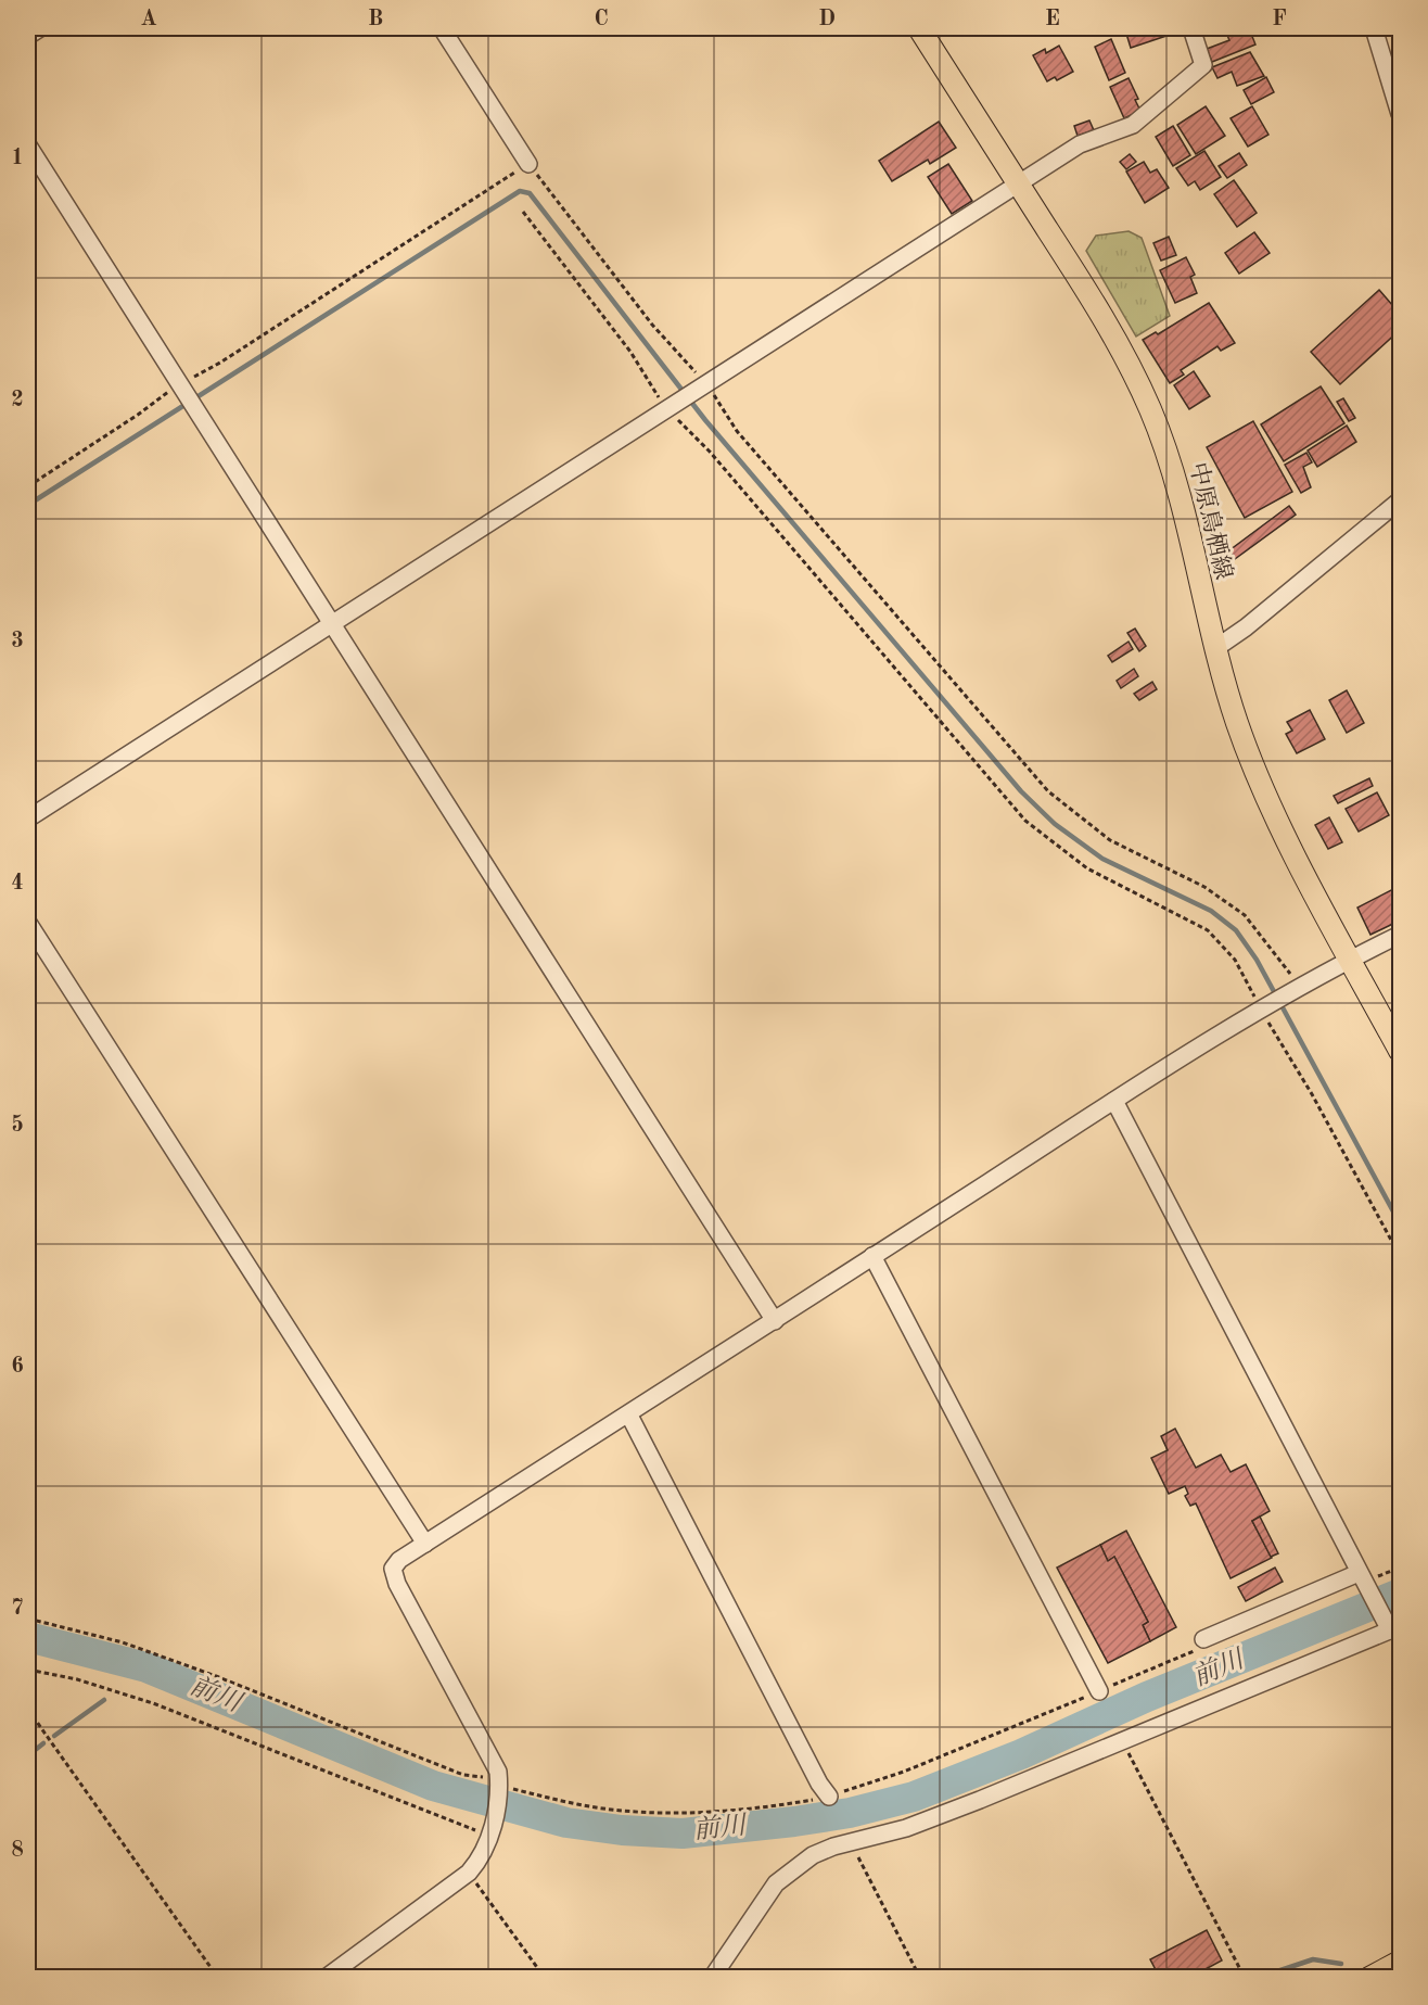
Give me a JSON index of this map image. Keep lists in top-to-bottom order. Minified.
{"streets":{"main road":["中原鳥栖線"]},"water":["前川"],"grid":{"columns":["A","B","C","D","E","F"],"rows":["1","2","3","4","5","6","7","8"]}}
